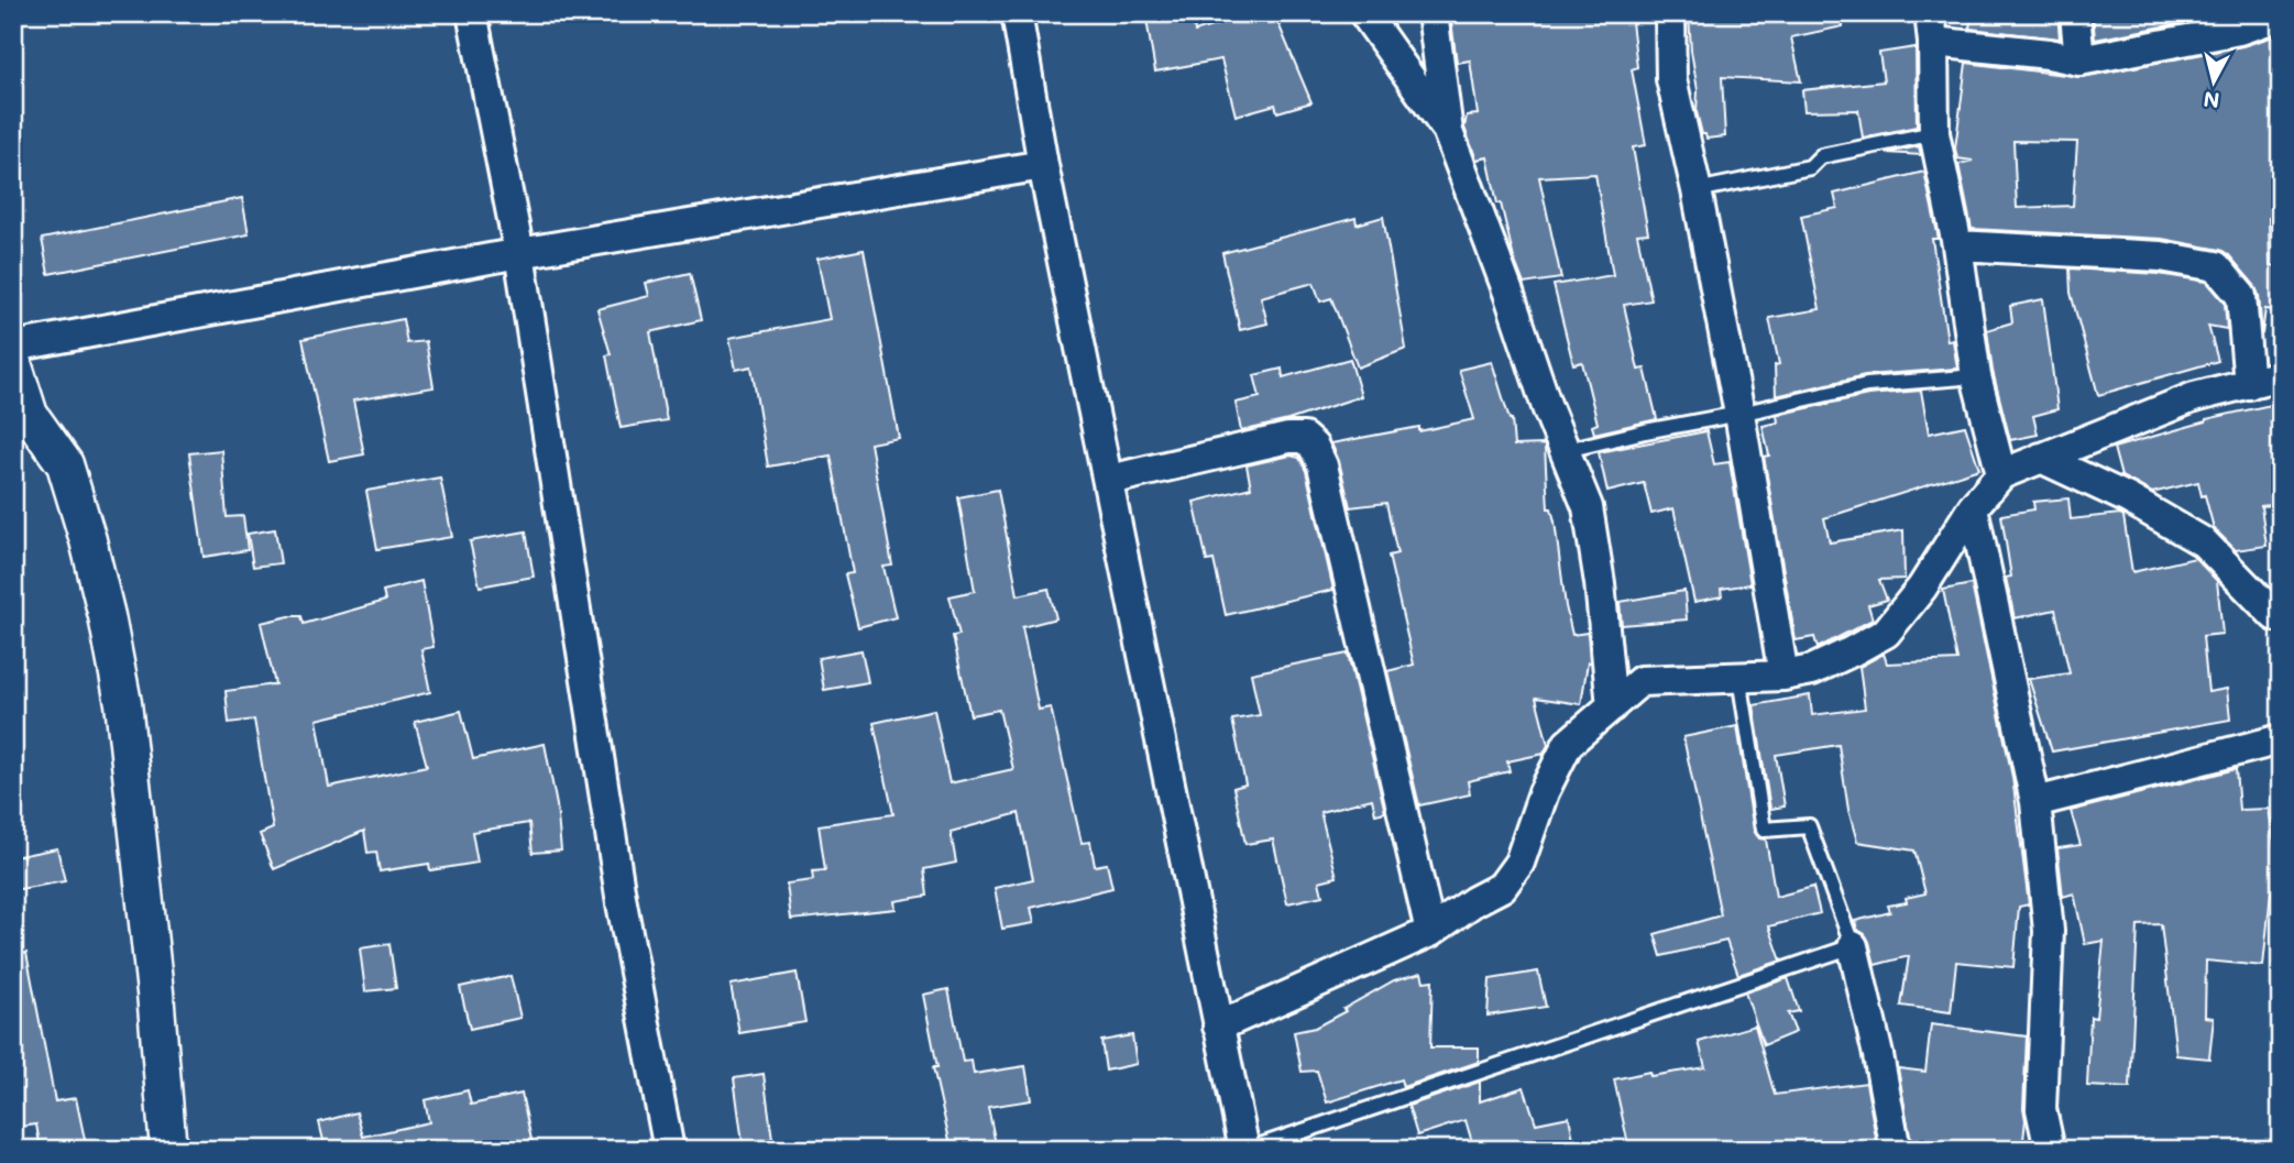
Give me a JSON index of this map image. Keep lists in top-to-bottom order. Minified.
{"north":"bottom"}
